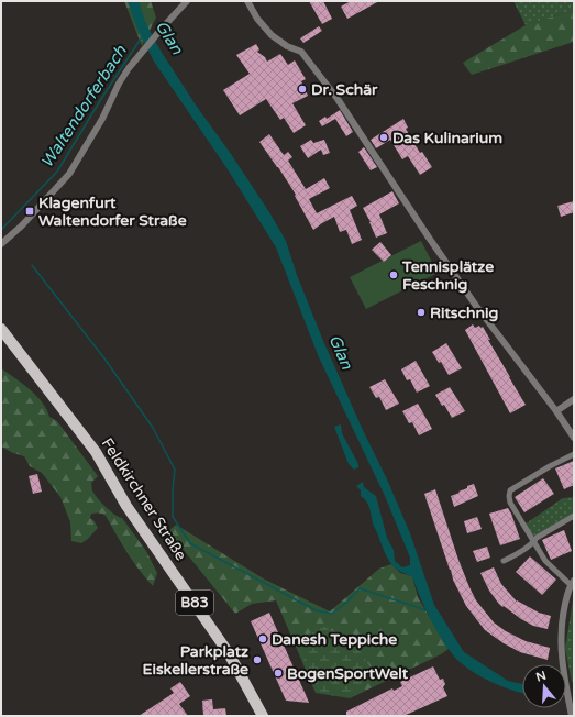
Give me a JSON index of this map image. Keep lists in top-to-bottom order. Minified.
{"streets":{"main road":["Feldkirchner Straße","B83"]},"water":["Glan","Waltendorferbach"],"places":{"other":["Dr. Schär","Das Kulinarium","Tennisplätze Feschnig","Ritschnig","Danesh Teppiche","Parkplatz Eiskellerstraße","BogenSportWelt"],"transit":["Klagenfurt Waltendorfer Straße"]},"north":"top"}
